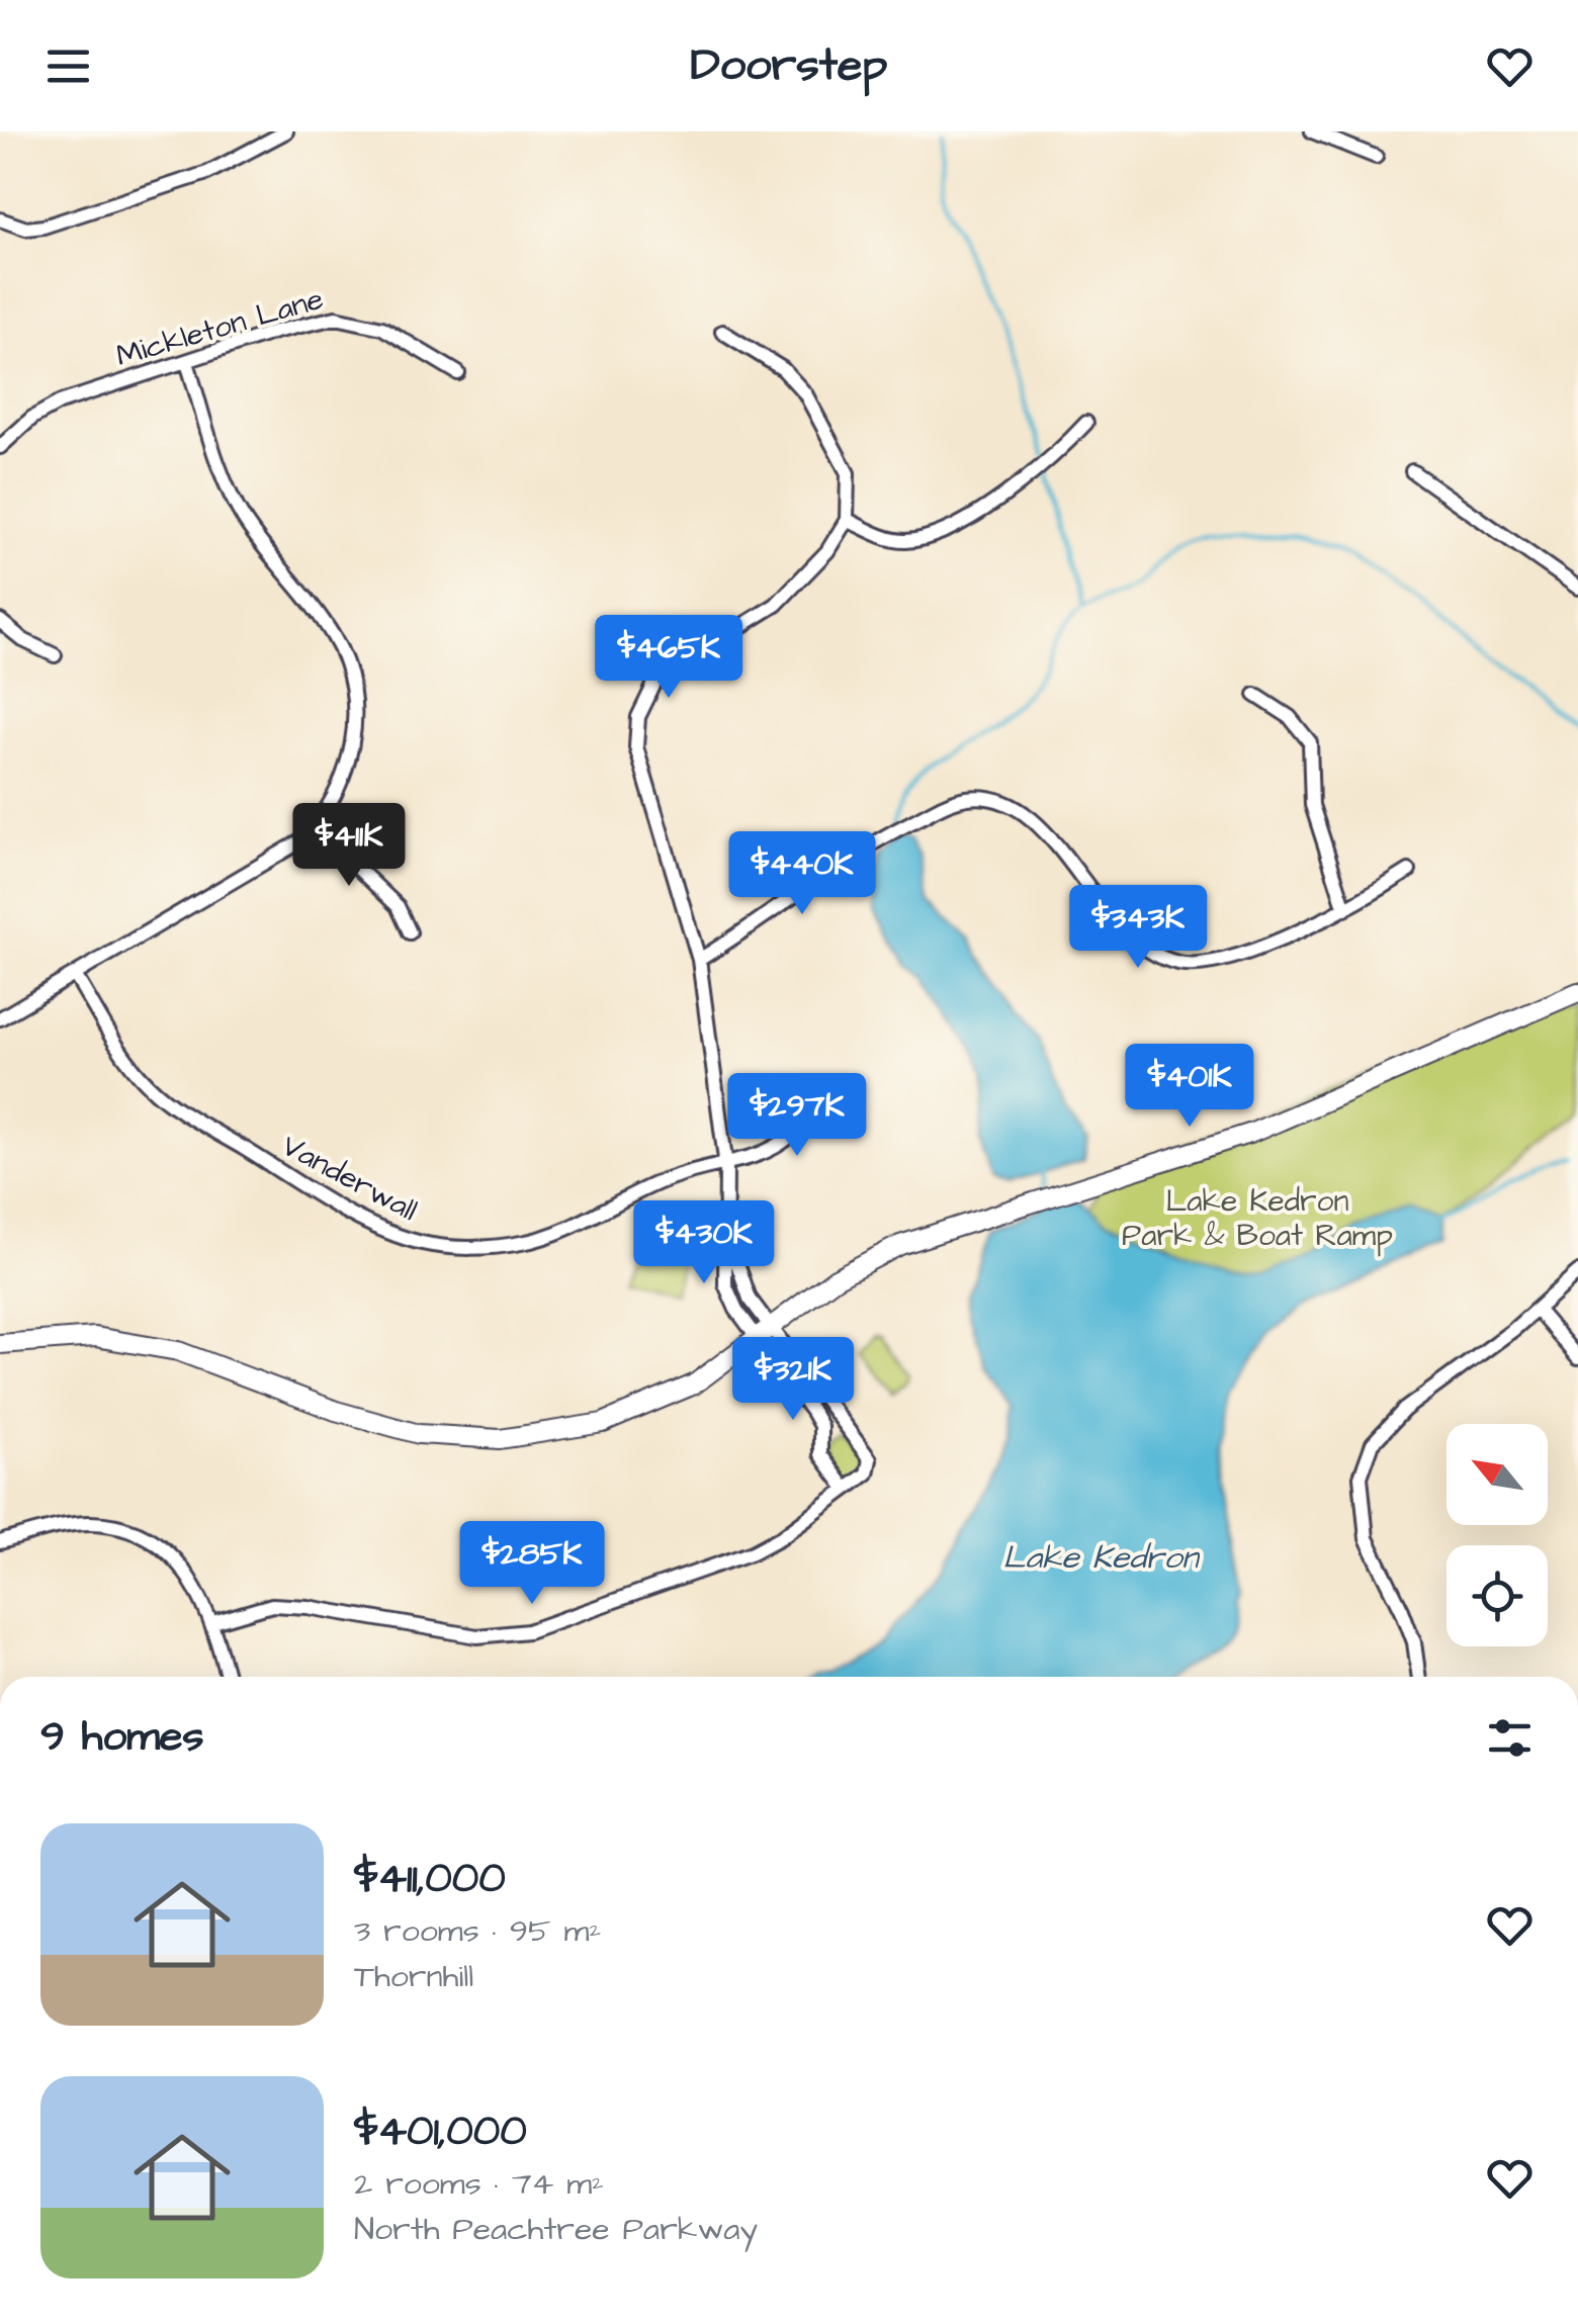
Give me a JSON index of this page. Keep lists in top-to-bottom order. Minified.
{"streets":{"street":["Mickleton Lane","Vanderwall"]},"water":["Lake Kedron"],"parks":["Lake Kedron Park & Boat Ramp"],"north":"top left","page":{"header":"Doorstep","price":["$465K","$411K","$440K","$343K","$401K","$297K","$430K","$321K","$285K"],"heading":"9 homes","list":[{"name":"$411,000","note":"3 rooms · 95 m² · Thornhill"},{"name":"$401,000","note":"2 rooms · 74 m² · North Peachtree Parkway"}]}}
